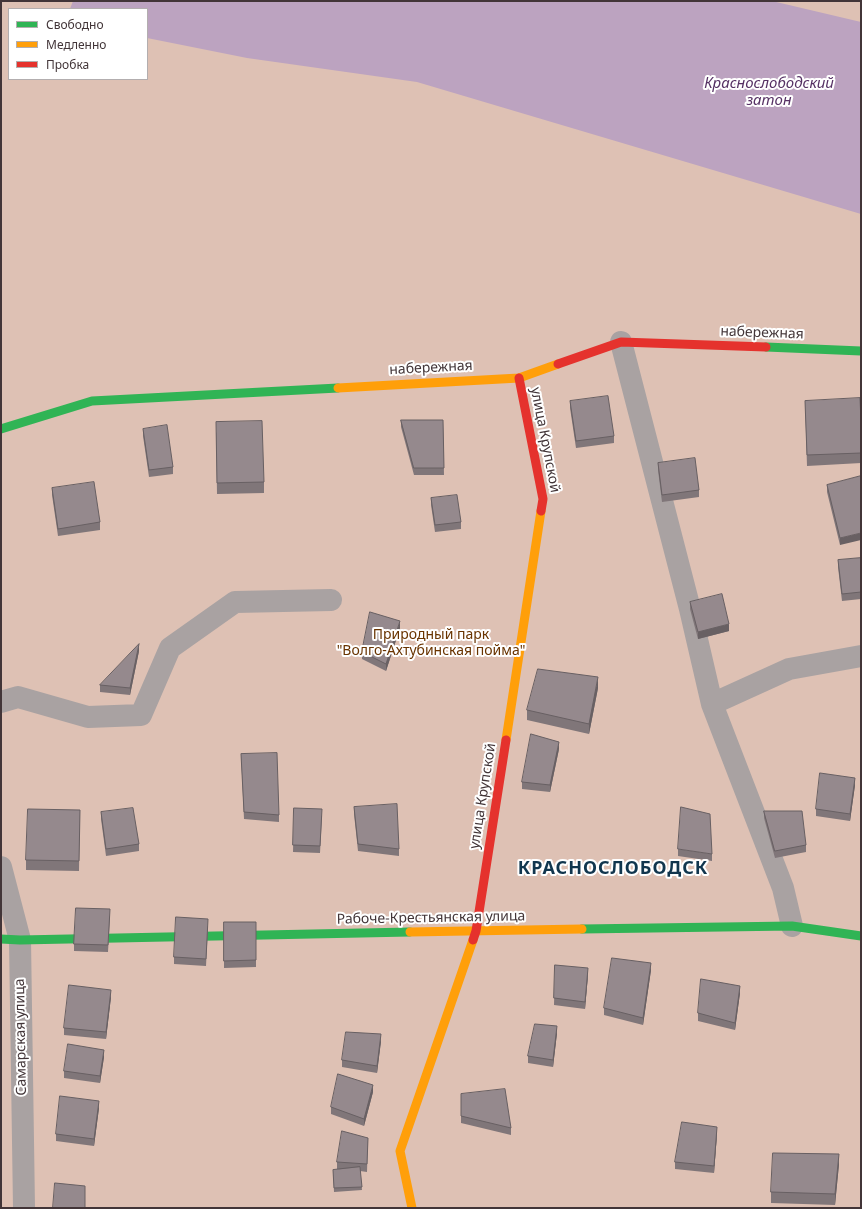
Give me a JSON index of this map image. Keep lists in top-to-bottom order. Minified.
{"streets":{"street":["набережная","улица Крупской","Рабоче-Крестьянская улица","Самарская улица"]},"crossings":[["набережная","улица Крупской"],["улица Крупской","Рабоче-Крестьянская улица"],["Рабоче-Крестьянская улица","Самарская улица"]],"districts":["КРАСНОСЛОБОДСК"],"water":["Краснослободский затон"],"parks":["Природный парк \"Волго-Ахтубинская пойма\""],"legend":["Свободно","Медленно","Пробка"]}
